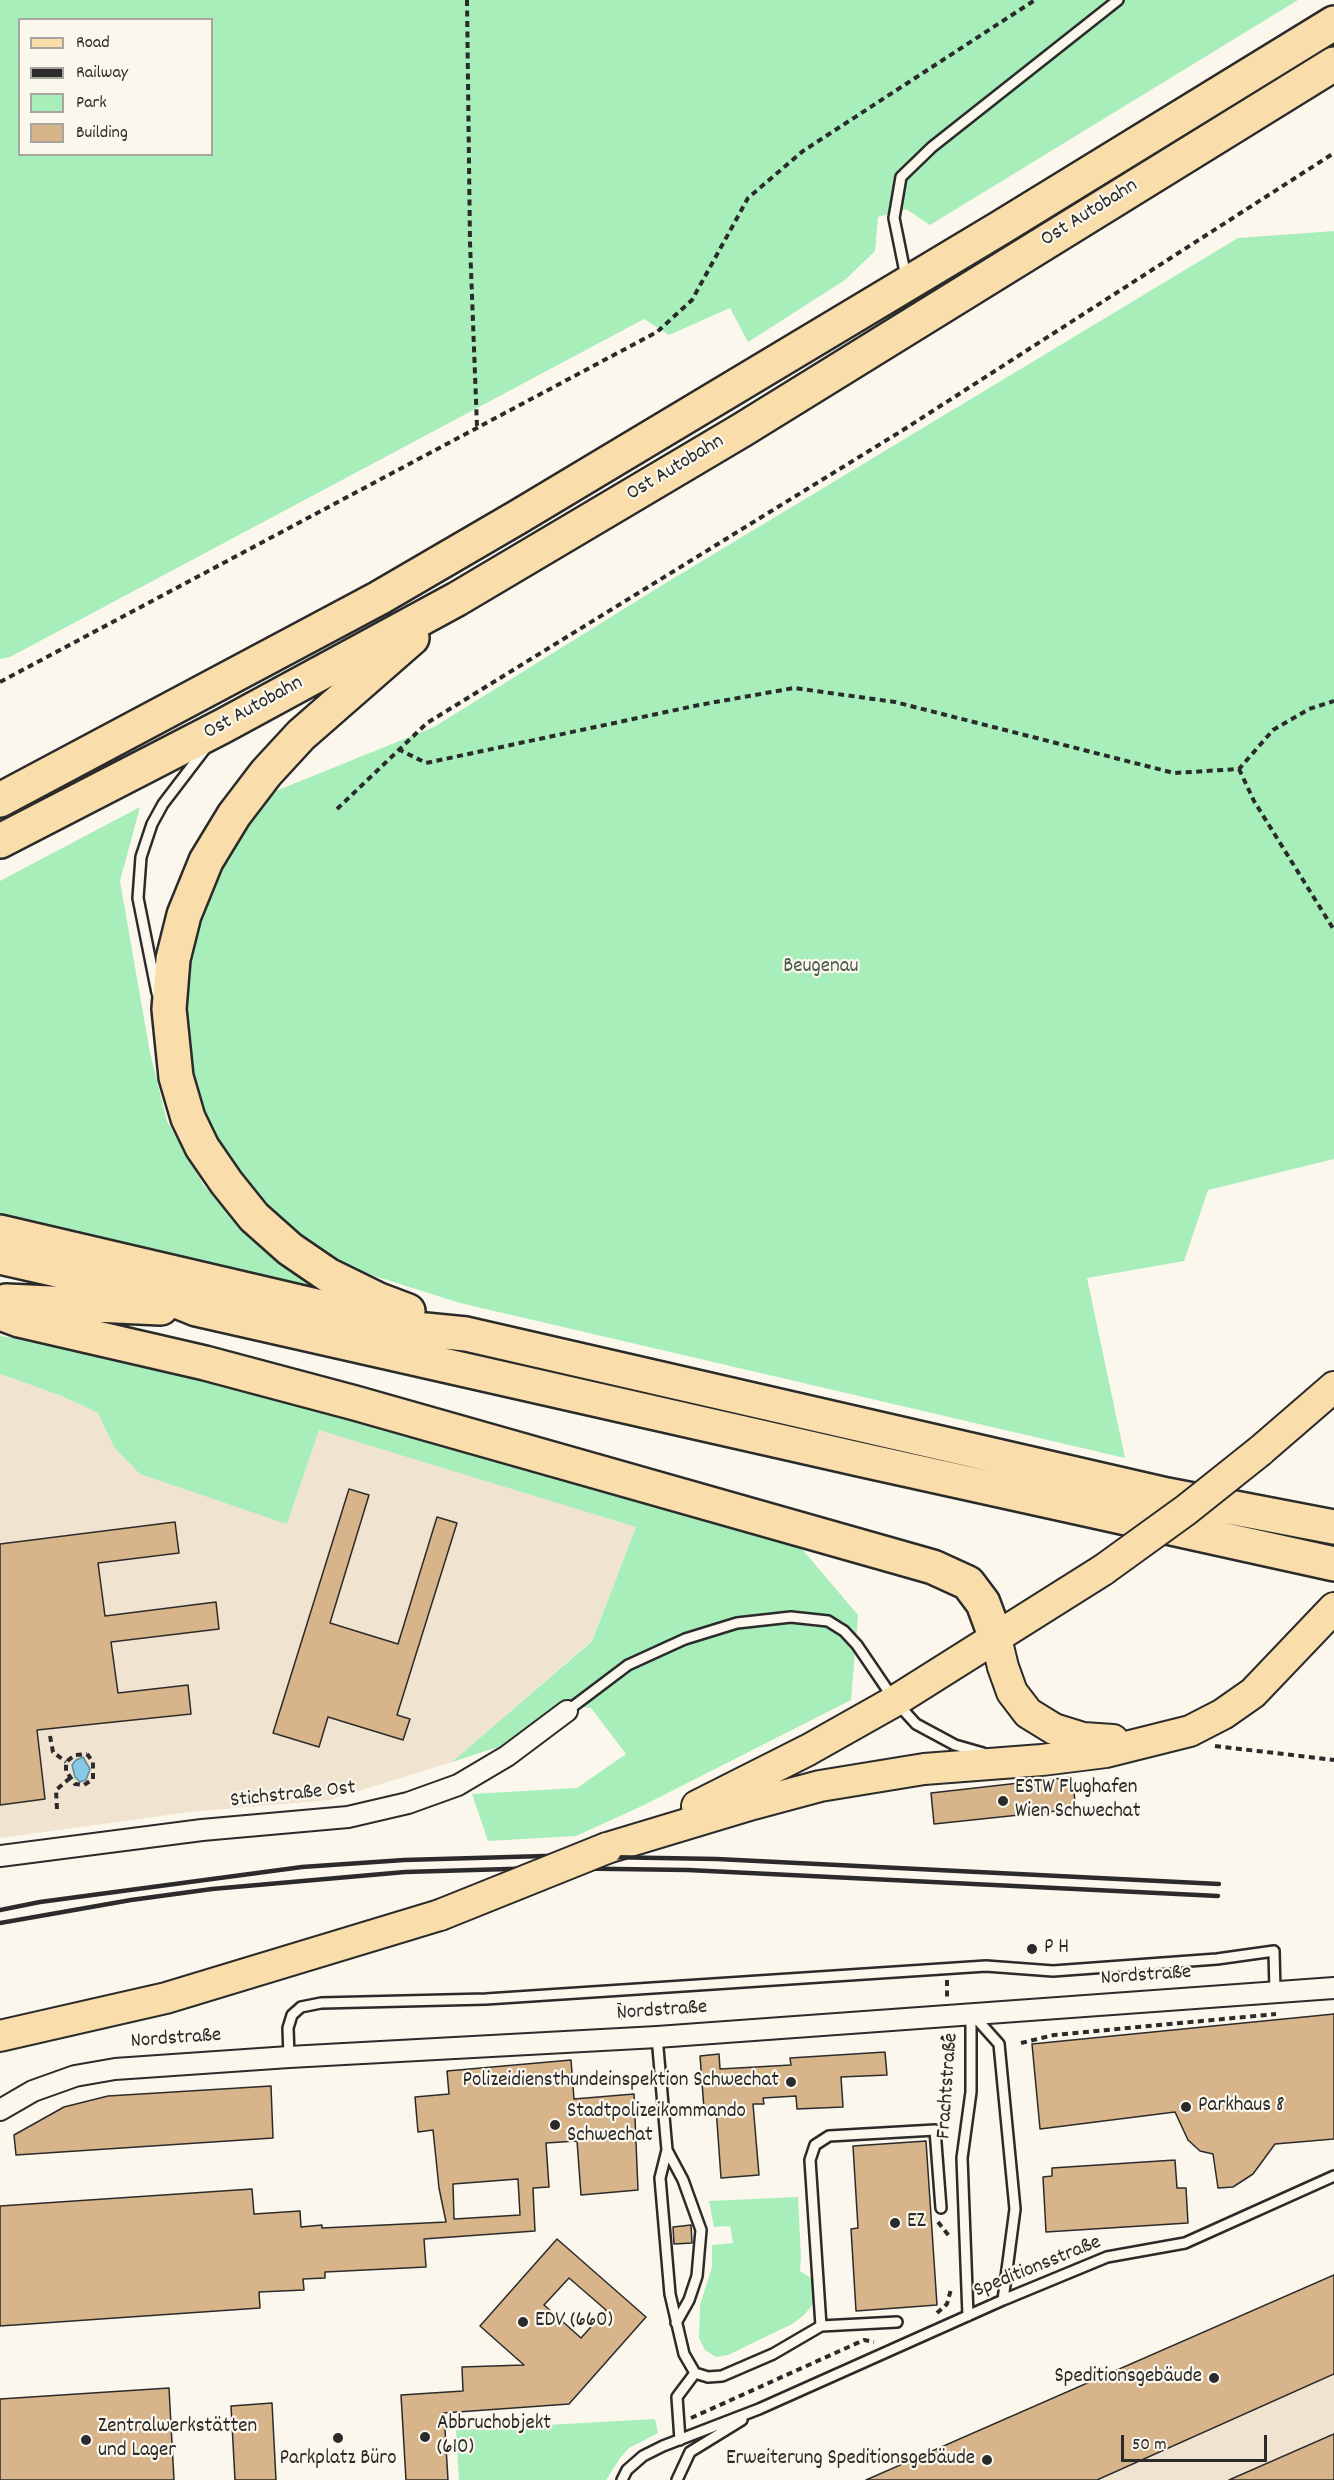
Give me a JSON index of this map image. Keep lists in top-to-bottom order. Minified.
{"streets":{"highway":["Ost Autobahn"],"street":["Stichstraße Ost","Nordstraße"],"lane":["Frachtstraße","Speditionsstraße"]},"crossings":[["Nordstraße","Frachtstraße"],["Frachtstraße","Speditionsstraße"]],"parks":["Beugenau"],"places":["ESTW Flughafen Wien Schwechat","P H","Polizeidiensthundeinspektion Schwechat","Parkhaus 8","Stadtpolizeikommando Schwechat","EZ","EDV (660)","Speditionsgebäude","Abbruchobjekt (610)","Parkplatz Büro","Zentralwerkstätten und Lager","Erweiterung Speditionsgebäude"],"legend":["Road","Railway","Park","Building"],"scale_bar":"50 m"}
